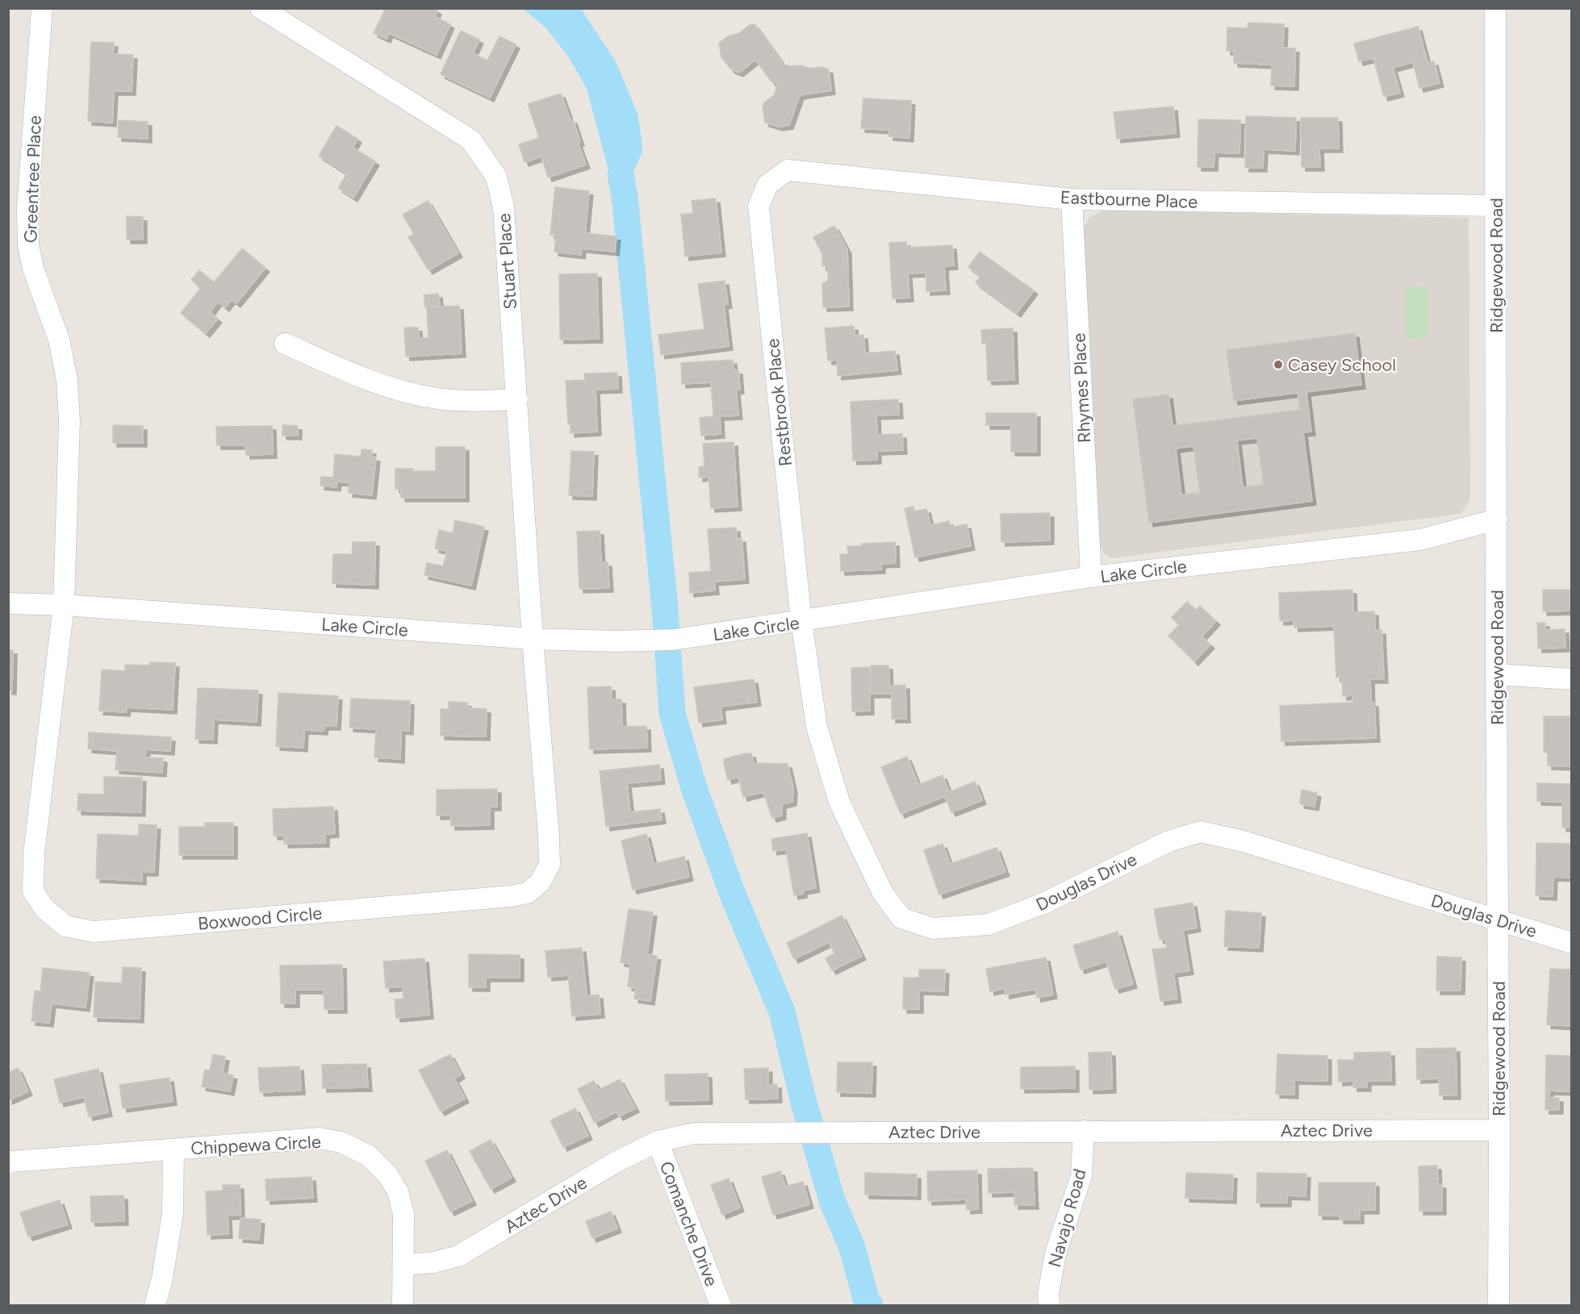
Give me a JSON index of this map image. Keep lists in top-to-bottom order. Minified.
{"streets":{"street":["Greentree Place","Eastbourne Place","Stuart Place","Ridgewood Road","Rhymes Place","Restbrook Place","Lake Circle","Douglas Drive","Boxwood Circle","Aztec Drive","Chippewa Circle","Navajo Road","Comanche Drive"]},"crossings":[["Greentree Place","Lake Circle"],["Greentree Place","Boxwood Circle"],["Eastbourne Place","Ridgewood Road"],["Eastbourne Place","Rhymes Place"],["Eastbourne Place","Restbrook Place"],["Stuart Place","Lake Circle"],["Stuart Place","Boxwood Circle"],["Ridgewood Road","Lake Circle"],["Ridgewood Road","Douglas Drive"],["Ridgewood Road","Aztec Drive"],["Rhymes Place","Lake Circle"],["Restbrook Place","Lake Circle"],["Restbrook Place","Douglas Drive"],["Lake Circle","Douglas Drive"],["Lake Circle","Boxwood Circle"],["Aztec Drive","Chippewa Circle"],["Aztec Drive","Navajo Road"],["Aztec Drive","Comanche Drive"]],"places":["Casey School"]}
